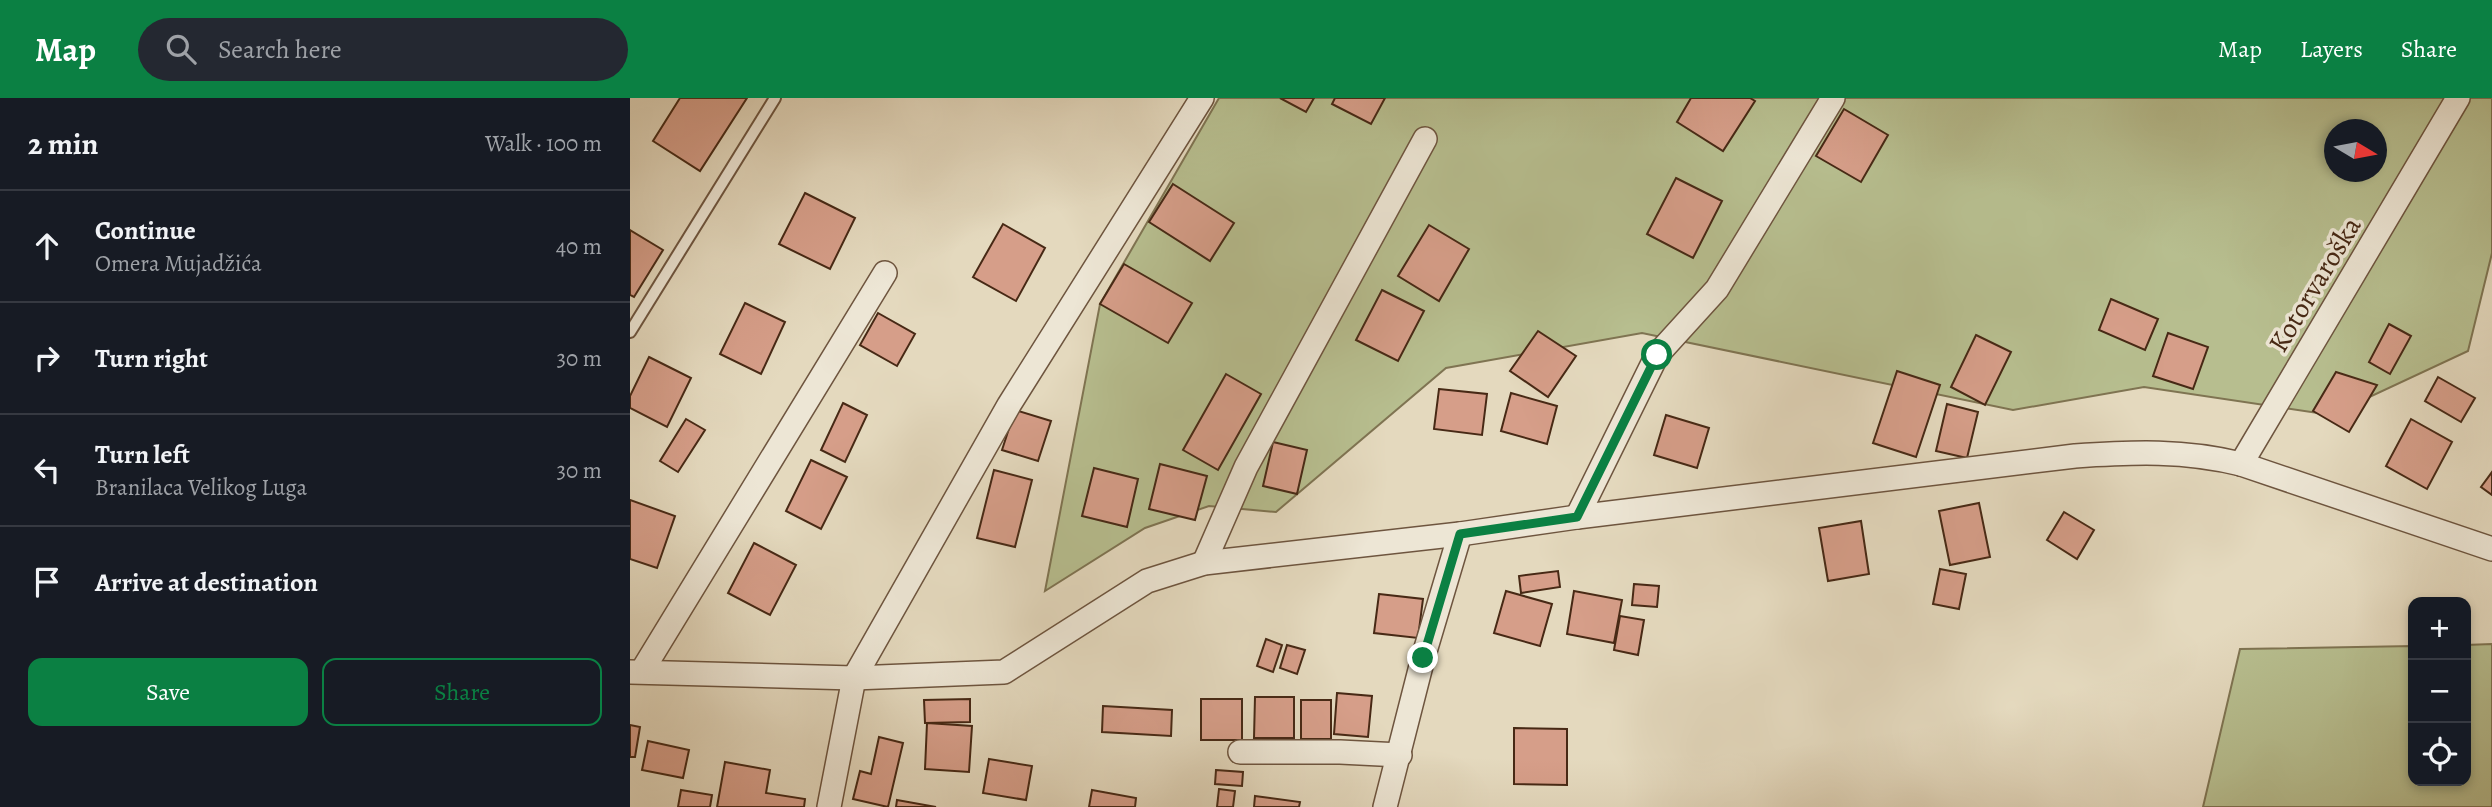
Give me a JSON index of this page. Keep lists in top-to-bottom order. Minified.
{"streets":{"street":["Kotorvaroška"]},"north":"right","page":{"header":"Map","search":"Search here","nav":["Map","Layers","Share"],"heading":["2 min","Walk · 100 m"],"list":[["Continue","Omera Mujadžića","40 m"],["Turn right","30 m"],["Turn left","Branilaca Velikog Luga","30 m"],"Arrive at destination"],"map_buttons":["+","−"],"buttons":["Save","Share"]}}
